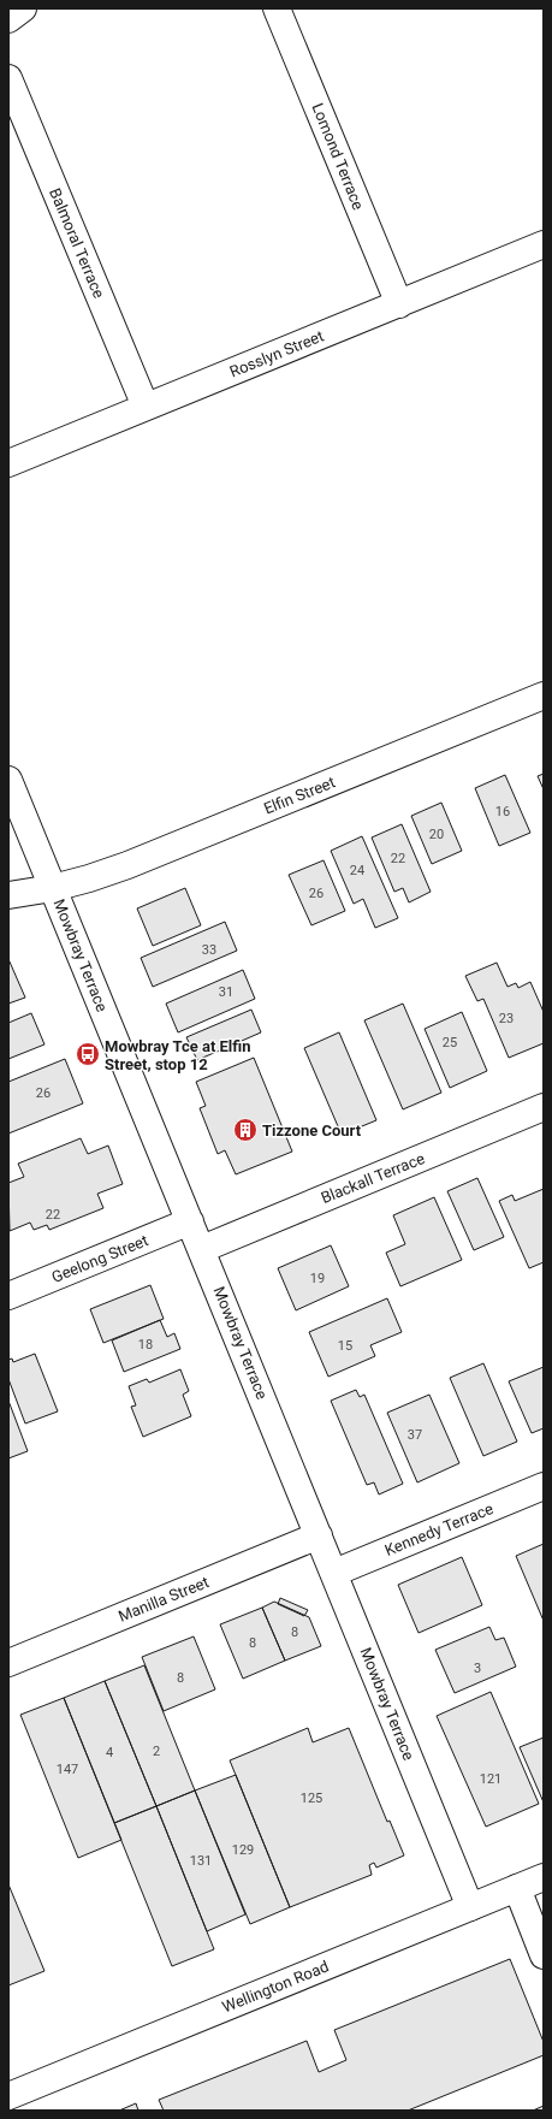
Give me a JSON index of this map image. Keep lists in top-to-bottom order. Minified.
{"streets":{"street":["Lomond Terrace","Balmoral Terrace","Rosslyn Street","Elfin Street","Mowbray Terrace","Blackall Terrace","Geelong Street","Kennedy Terrace","Manilla Street","Wellington Road"]},"crossings":[["Lomond Terrace","Rosslyn Street"],["Balmoral Terrace","Rosslyn Street"],["Elfin Street","Mowbray Terrace"],["Mowbray Terrace","Blackall Terrace"],["Mowbray Terrace","Geelong Street"],["Mowbray Terrace","Kennedy Terrace"],["Mowbray Terrace","Manilla Street"],["Mowbray Terrace","Wellington Road"]],"places":{"bus stop":["Mowbray Tce at Elfin Street, stop 12"],"building":["Tizzone Court"]},"house_numbers":["16","20","22","24","26","33","31","23","25","26","22","19","18","15","37","8","8","3","8","2","4","147","121","125","129","131"]}
